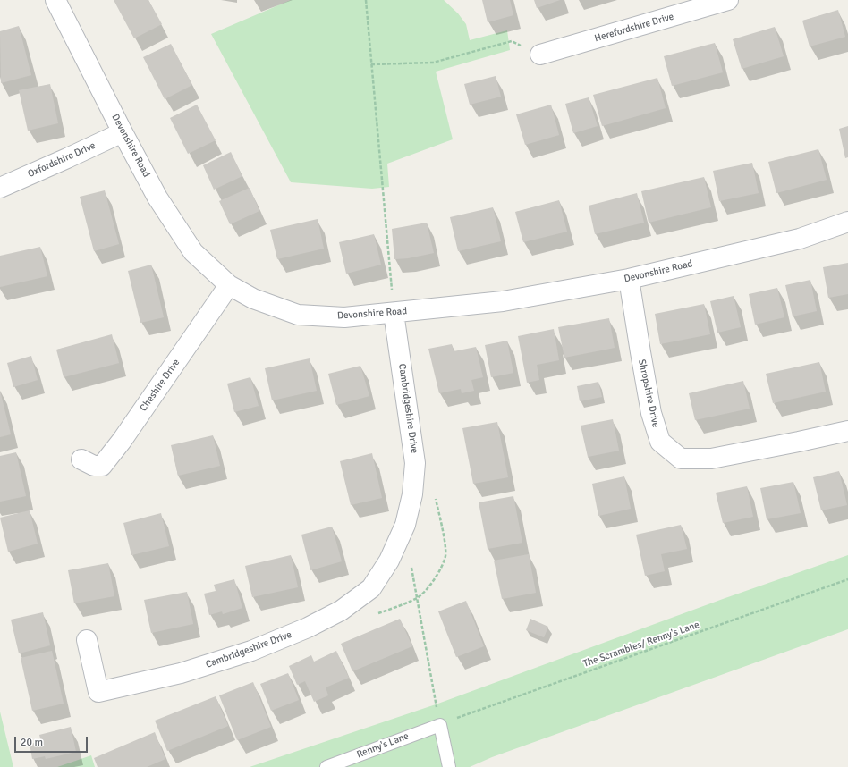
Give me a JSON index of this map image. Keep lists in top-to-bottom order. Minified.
{"streets":{"street":["Herefordshire Drive","Devonshire Road","Oxfordshire Drive","Cheshire Drive","Shropshire Drive","Cambridgeshire Drive"],"lane":["Renny's Lane"],"path":["The Scrambles/ Renny's Lane"]},"crossings":[["Devonshire Road","Oxfordshire Drive"],["Devonshire Road","Cheshire Drive"],["Devonshire Road","Shropshire Drive"],["Devonshire Road","Cambridgeshire Drive"],["The Scrambles/ Renny's Lane","Renny's Lane"]],"scale_bar":"20 m"}
